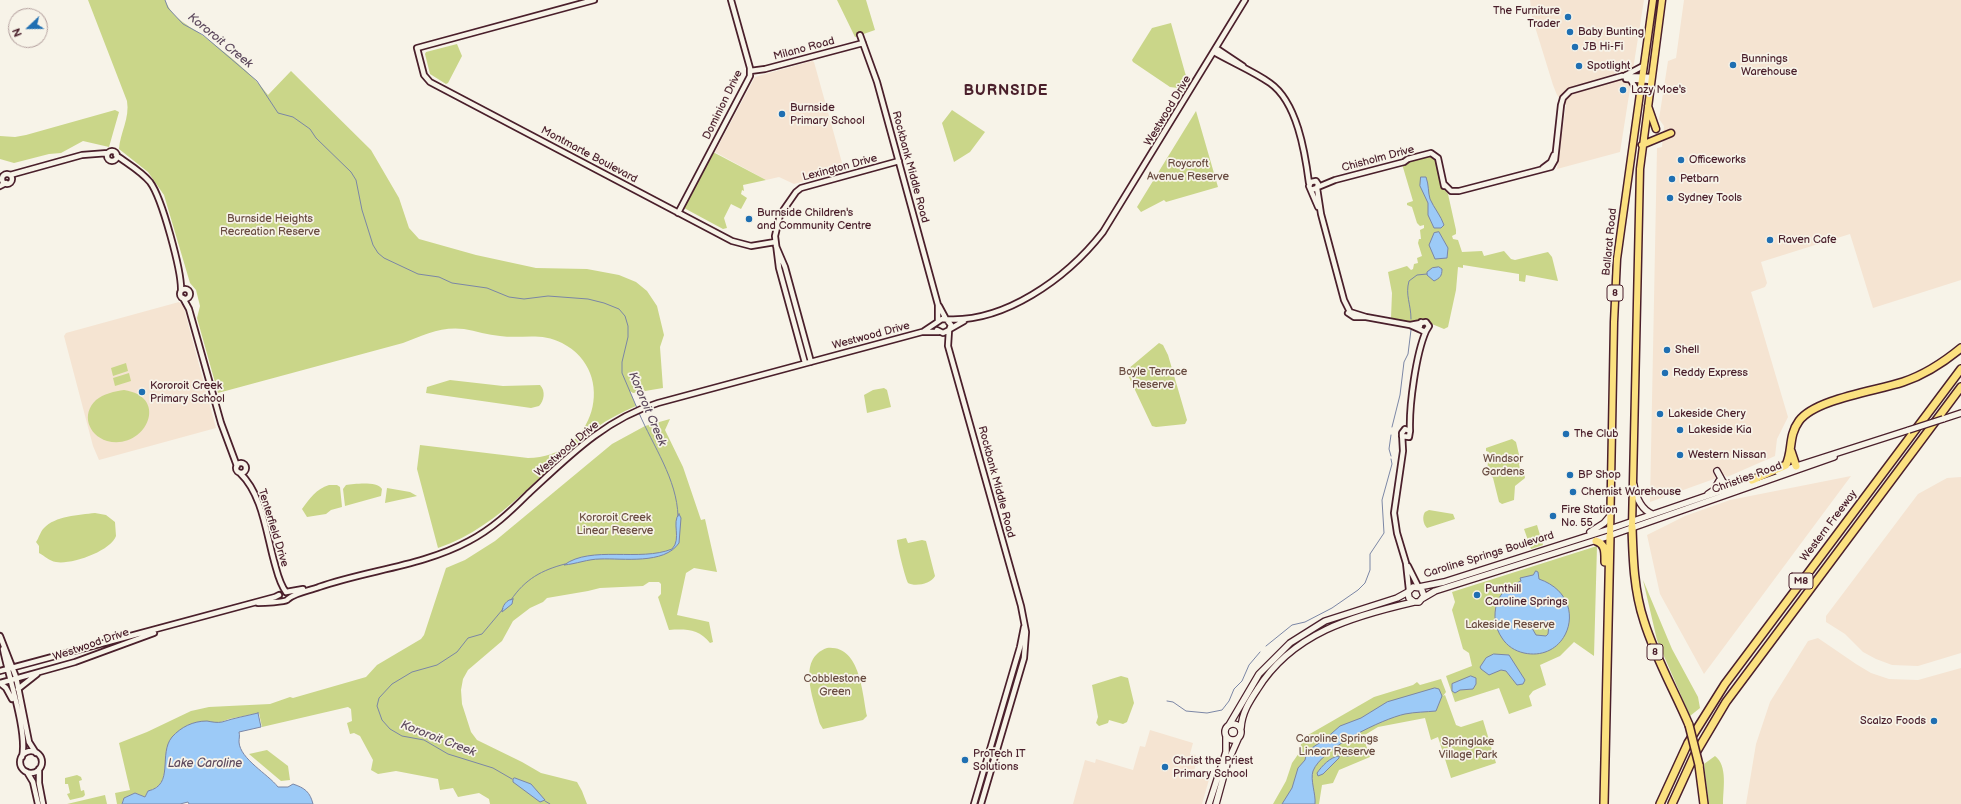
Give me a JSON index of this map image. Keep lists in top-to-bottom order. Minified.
{"streets":{"highway":["Ballarat Road","8","Western Freeway","M8"],"main road":["Christies Road","Caroline Springs Boulevard"],"street":["Milano Road","Dominion Drive","Westwood Drive","Montmarte Boulevard","Chisholm Drive","Rockbank Middle Road","Lexington Drive","Tenterfield Drive"]},"crossings":[["Milano Road","Dominion Drive"],["Milano Road","Rockbank Middle Road"],["Dominion Drive","Montmarte Boulevard"],["Westwood Drive","Rockbank Middle Road"],["Westwood Drive","Lexington Drive"],["Westwood Drive","Tenterfield Drive"],["Montmarte Boulevard","Lexington Drive"],["Chisholm Drive","Ballarat Road"],["Chisholm Drive","8"],["Rockbank Middle Road","Lexington Drive"],["Ballarat Road","8"],["Ballarat Road","Caroline Springs Boulevard"],["8","Christies Road"],["8","Caroline Springs Boulevard"],["Christies Road","Caroline Springs Boulevard"]],"districts":["BURNSIDE"],"water":["Kororoit Creek","Lake Caroline"],"parks":["Roycroft Avenue Reserve","Burnside Heights Recreation Reserve","Boyle Terrace Reserve","Windsor Gardens","Kororoit Creek Linear Reserve","Lakeside Reserve","Cobblestone Green","Caroline Springs Linear Reserve","Springlake Village Park"],"places":["The Furniture Trader","Baby Bunting","JB Hi-Fi","Bunnings Warehouse","Spotlight","Lazy Moe's","Burnside Primary School","Officeworks","Petbarn","Sydney Tools","Burnside Children's and Community Centre","Raven Cafe","Shell","Reddy Express","Kororoit Creek Primary School","Lakeside Chery","Lakeside Kia","The Club","Western Nissan","BP Shop","Chemist Warehouse","Fire Station No. 55","Punthill Caroline Springs","Scalzo Foods","ProTech IT Solutions","Christ the Priest Primary School"],"north":"left"}
